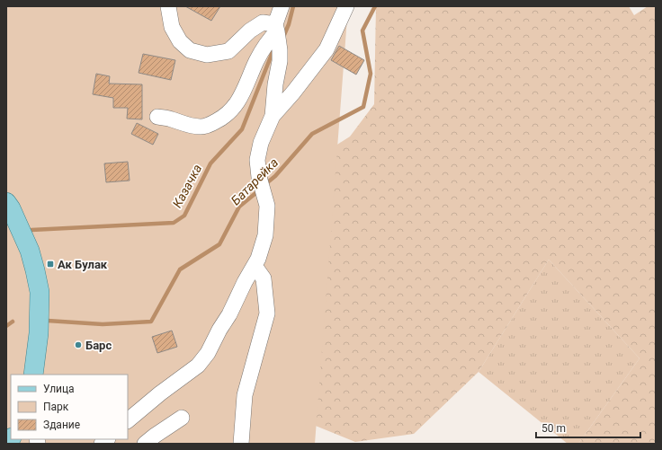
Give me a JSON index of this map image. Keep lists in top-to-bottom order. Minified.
{"water":["Батарейка","Казачка"],"places":{"transit":["Ак Булак"],"other":["Барс"]},"legend":["Улица","Парк","Здание"],"scale_bar":"50 m"}
